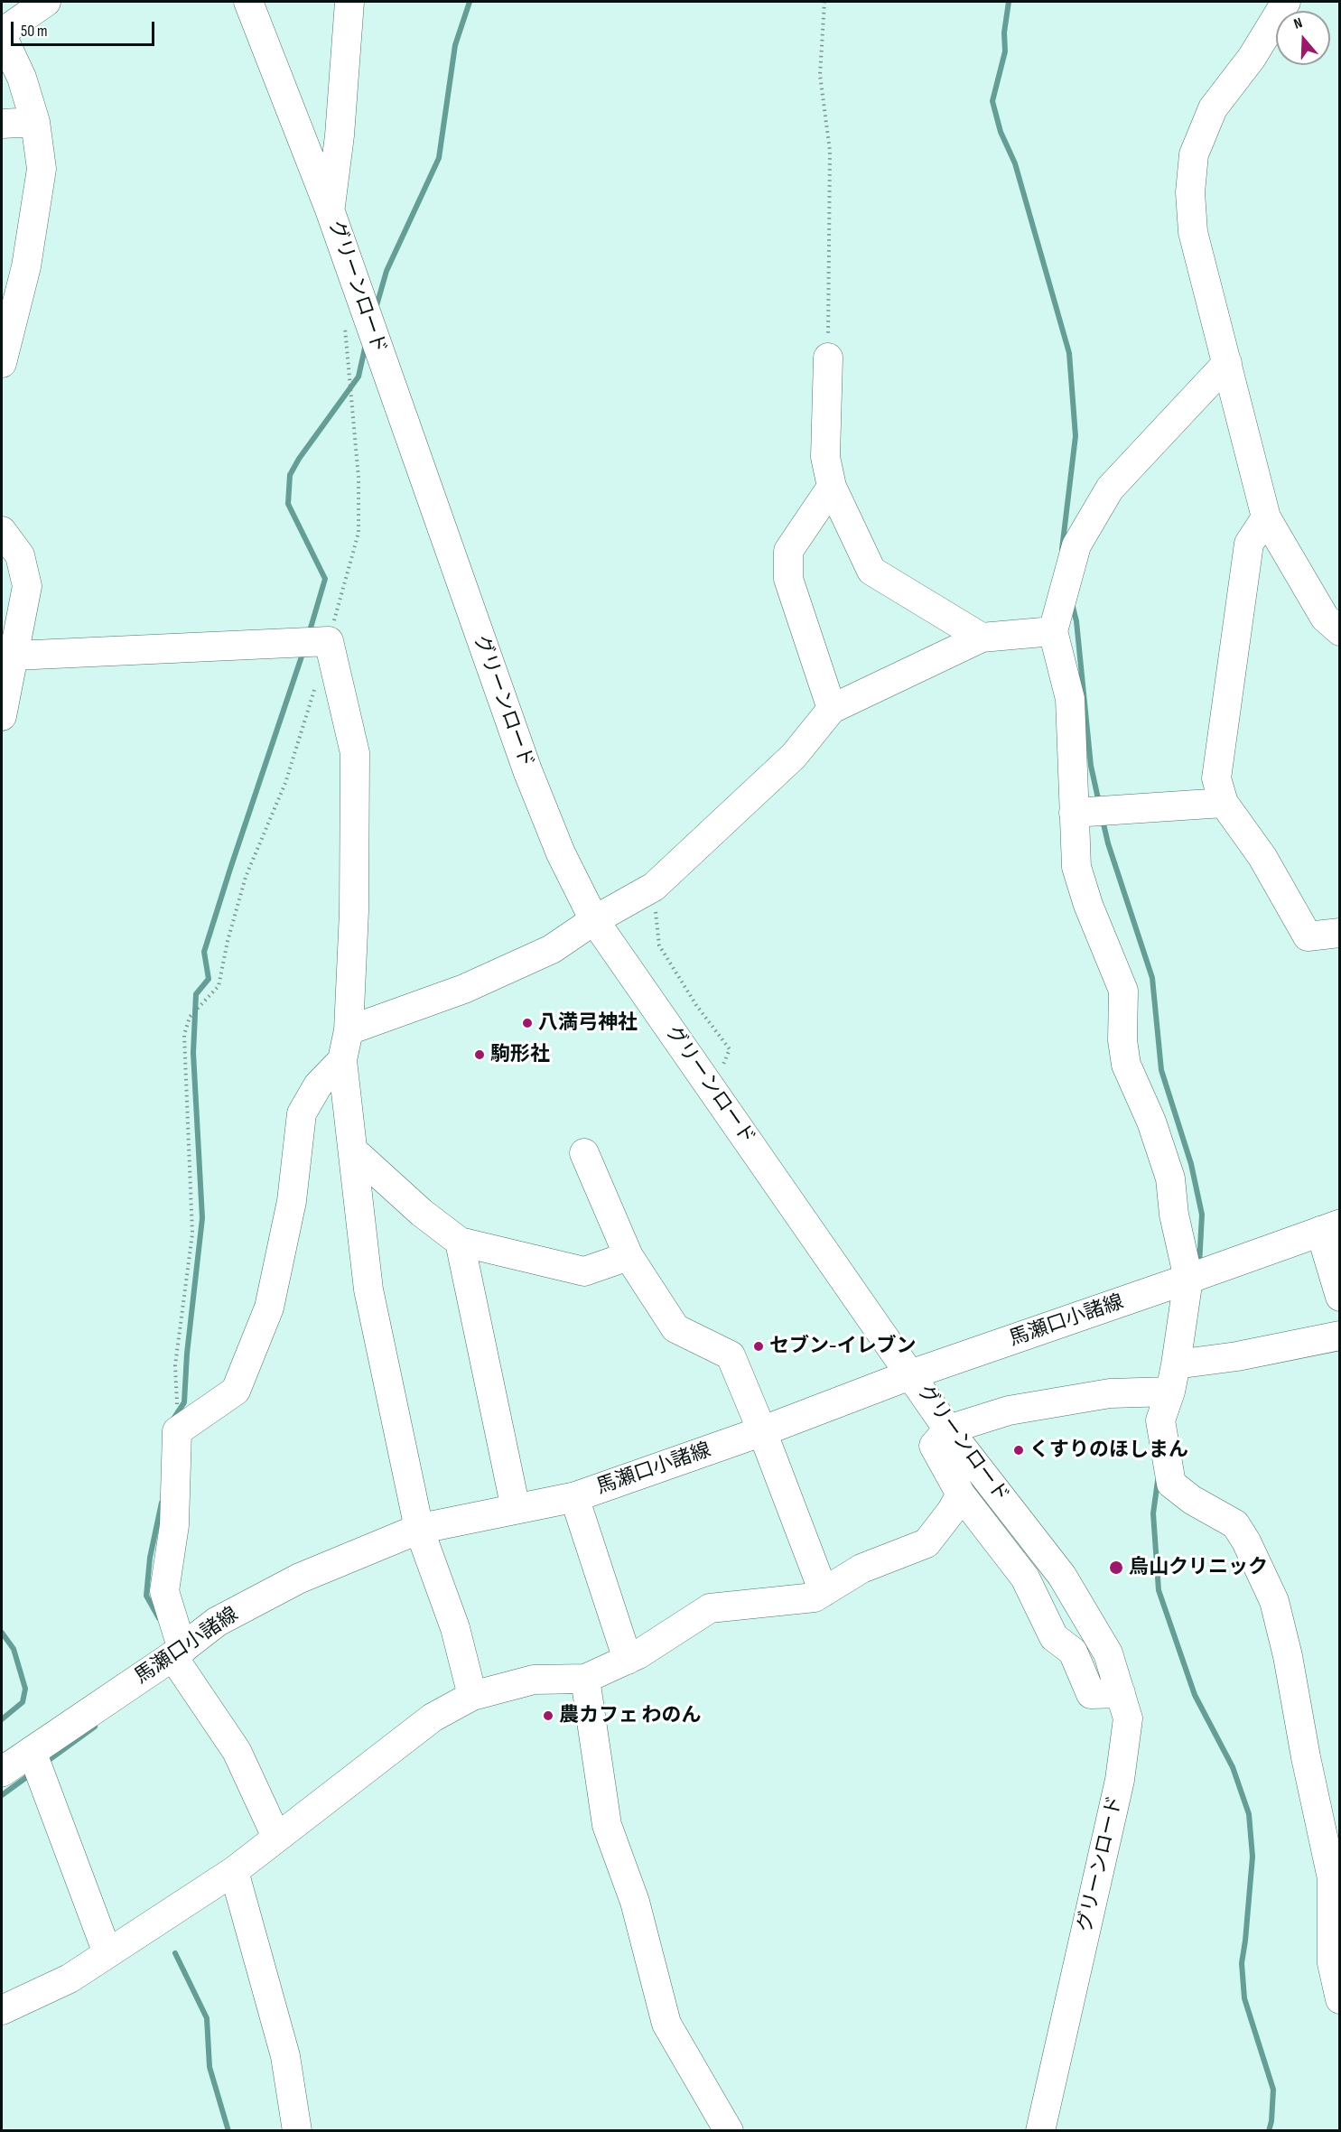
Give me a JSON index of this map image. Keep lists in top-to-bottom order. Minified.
{"streets":{"main road":["馬瀬口小諸線"],"street":["グリーンロード"]},"crossings":[["グリーンロード","馬瀬口小諸線"]],"places":["八満弓神社","駒形社","セブン-イレブン","くすりのほしまん","烏山クリニック","農カフェ わのん"],"scale_bar":"50 m","north":"top"}
